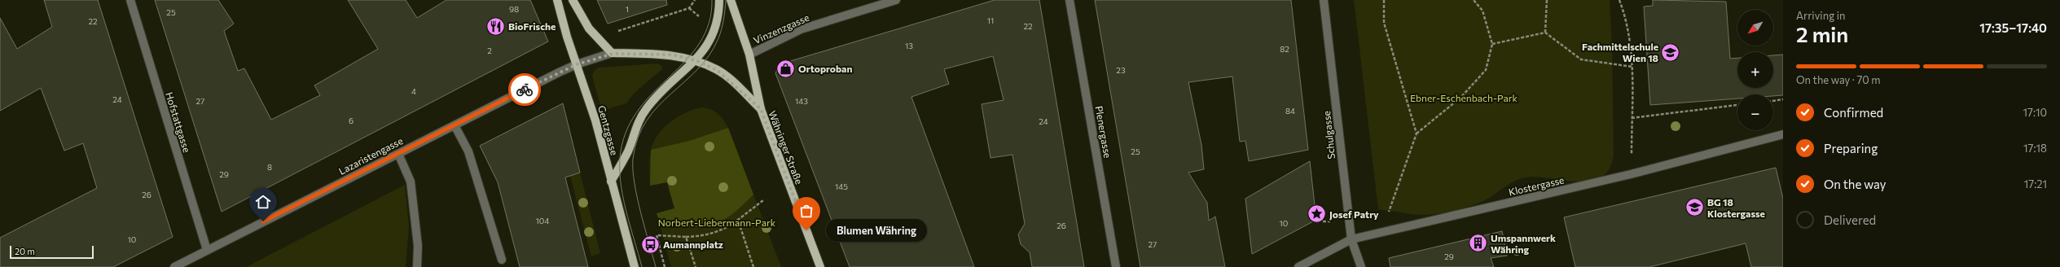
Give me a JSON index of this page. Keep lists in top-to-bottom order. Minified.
{"streets":{"main road":["Gentzgasse","Währinger Straße"],"street":["Vinzenzgasse","Hofstattgasse","Plenergasse","Schulgasse","Lazaristengasse","Klostergasse"]},"crossings":[["Vinzenzgasse","Währinger Straße"],["Hofstattgasse","Lazaristengasse"],["Gentzgasse","Lazaristengasse"],["Schulgasse","Klostergasse"]],"parks":["Ebner-Eschenbach-Park","Norbert-Liebermann-Park"],"places":{"restaurant":["BioFrische"],"school or university":["Fachmittelschule Wien 18","BG 18 Klostergasse"],"shop":["Ortoproban"],"place":["Josef Patry"],"other":["Blumen Währing"],"building":["Umspannwerk Währing"],"bus stop":["Aumannplatz"]},"house_numbers":["98","1","25","11","22","22","13","82","2","23","4","24","27","143","84","6","24","25","8","29","145","26","104","10","26","10","27","29"],"scale_bar":"20 m","north":"bottom left","page":{"heading":["2 min","Arriving in","17:35–17:40"],"map_buttons":["+","−"],"bar":"On the way · 70 m","list":[["Confirmed","17:10"],["Preparing","17:18"],["On the way","17:21"],"Delivered"],"bubble":"Blumen Währing","scale":"20 m"}}
